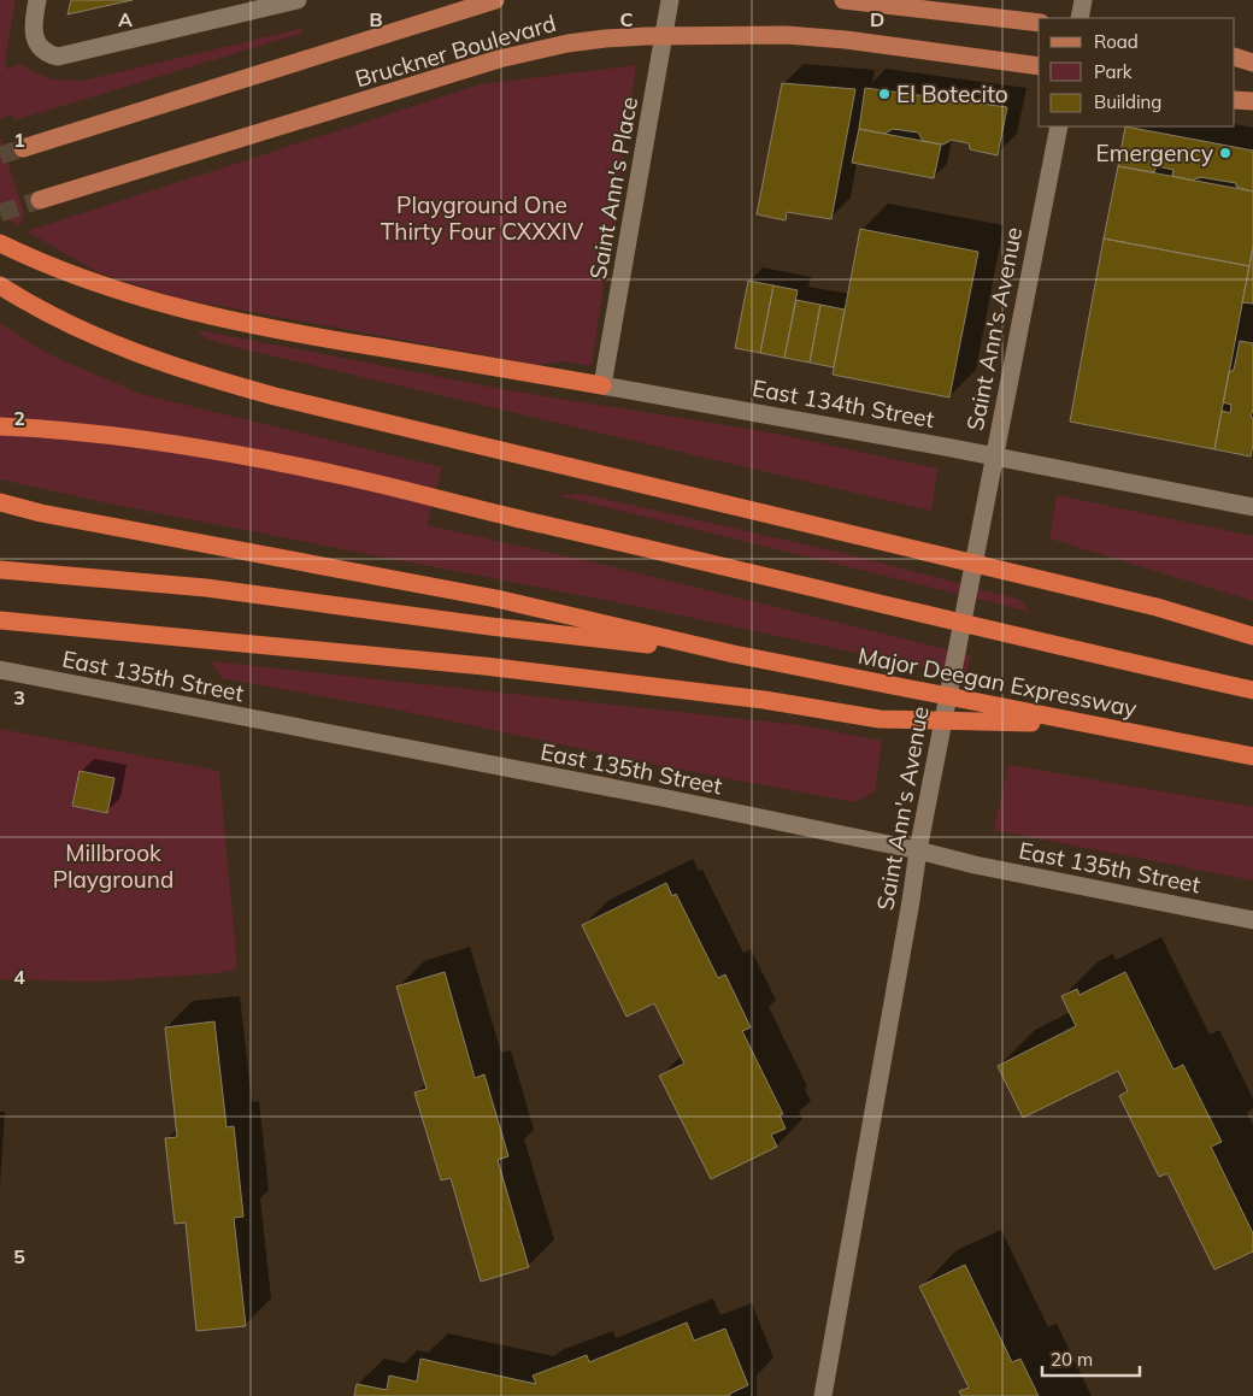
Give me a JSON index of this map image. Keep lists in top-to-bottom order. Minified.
{"streets":{"highway":["Major Deegan Expressway"],"main road":["Bruckner Boulevard"],"street":["Saint Ann's Place","Saint Ann's Avenue","East 134th Street","East 135th Street"]},"crossings":[["Bruckner Boulevard","Saint Ann's Place"],["Saint Ann's Place","East 134th Street"],["Saint Ann's Avenue","East 134th Street"],["Saint Ann's Avenue","East 135th Street"]],"parks":["Playground One Thirty Four CXXXIV","Millbrook Playground"],"places":["El Botecito","Emergency"],"legend":["Road","Park","Building"],"scale_bar":"20 m","grid":{"columns":["A","B","C","D"],"rows":["1","2","3","4","5"]}}
